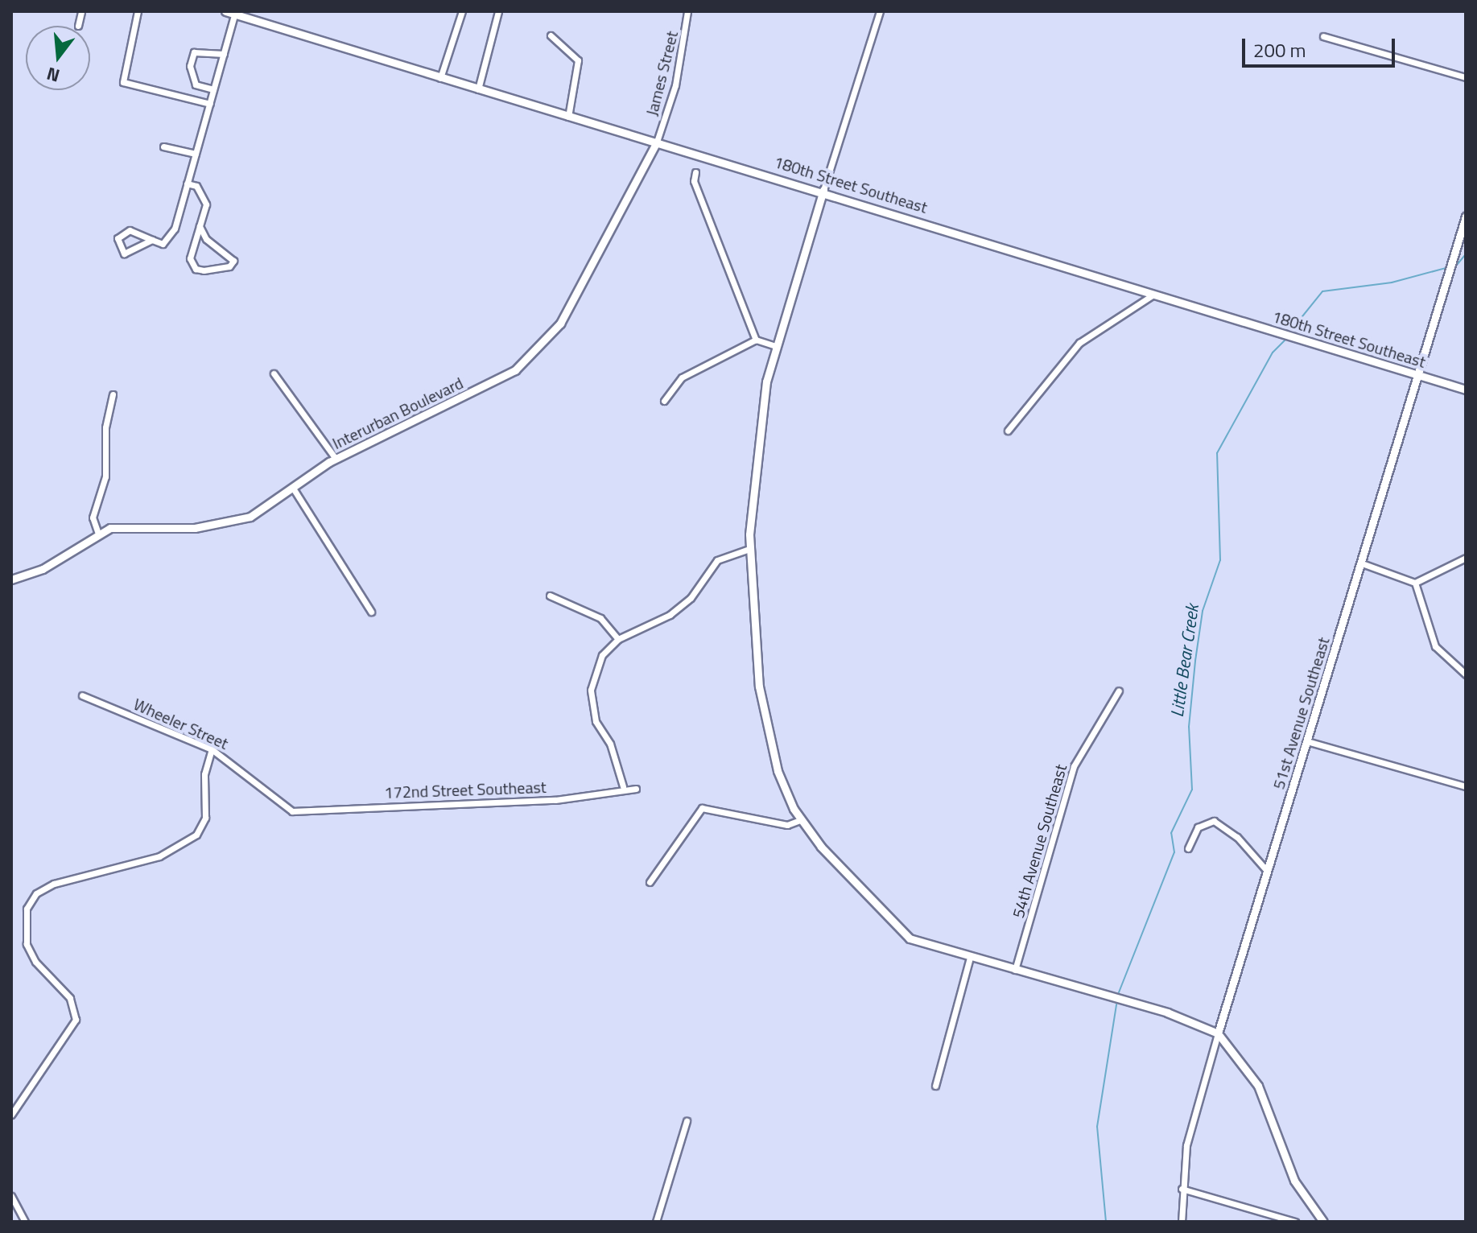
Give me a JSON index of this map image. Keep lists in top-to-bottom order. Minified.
{"streets":{"street":["James Street","180th Street Southeast","Interurban Boulevard","51st Avenue Southeast","Wheeler Street","172nd Street Southeast","54th Avenue Southeast"]},"crossings":[["James Street","180th Street Southeast"],["James Street","Interurban Boulevard"],["180th Street Southeast","Interurban Boulevard"],["180th Street Southeast","51st Avenue Southeast"],["Wheeler Street","172nd Street Southeast"]],"water":["Little Bear Creek"],"scale_bar":"200 m","north":"bottom"}
